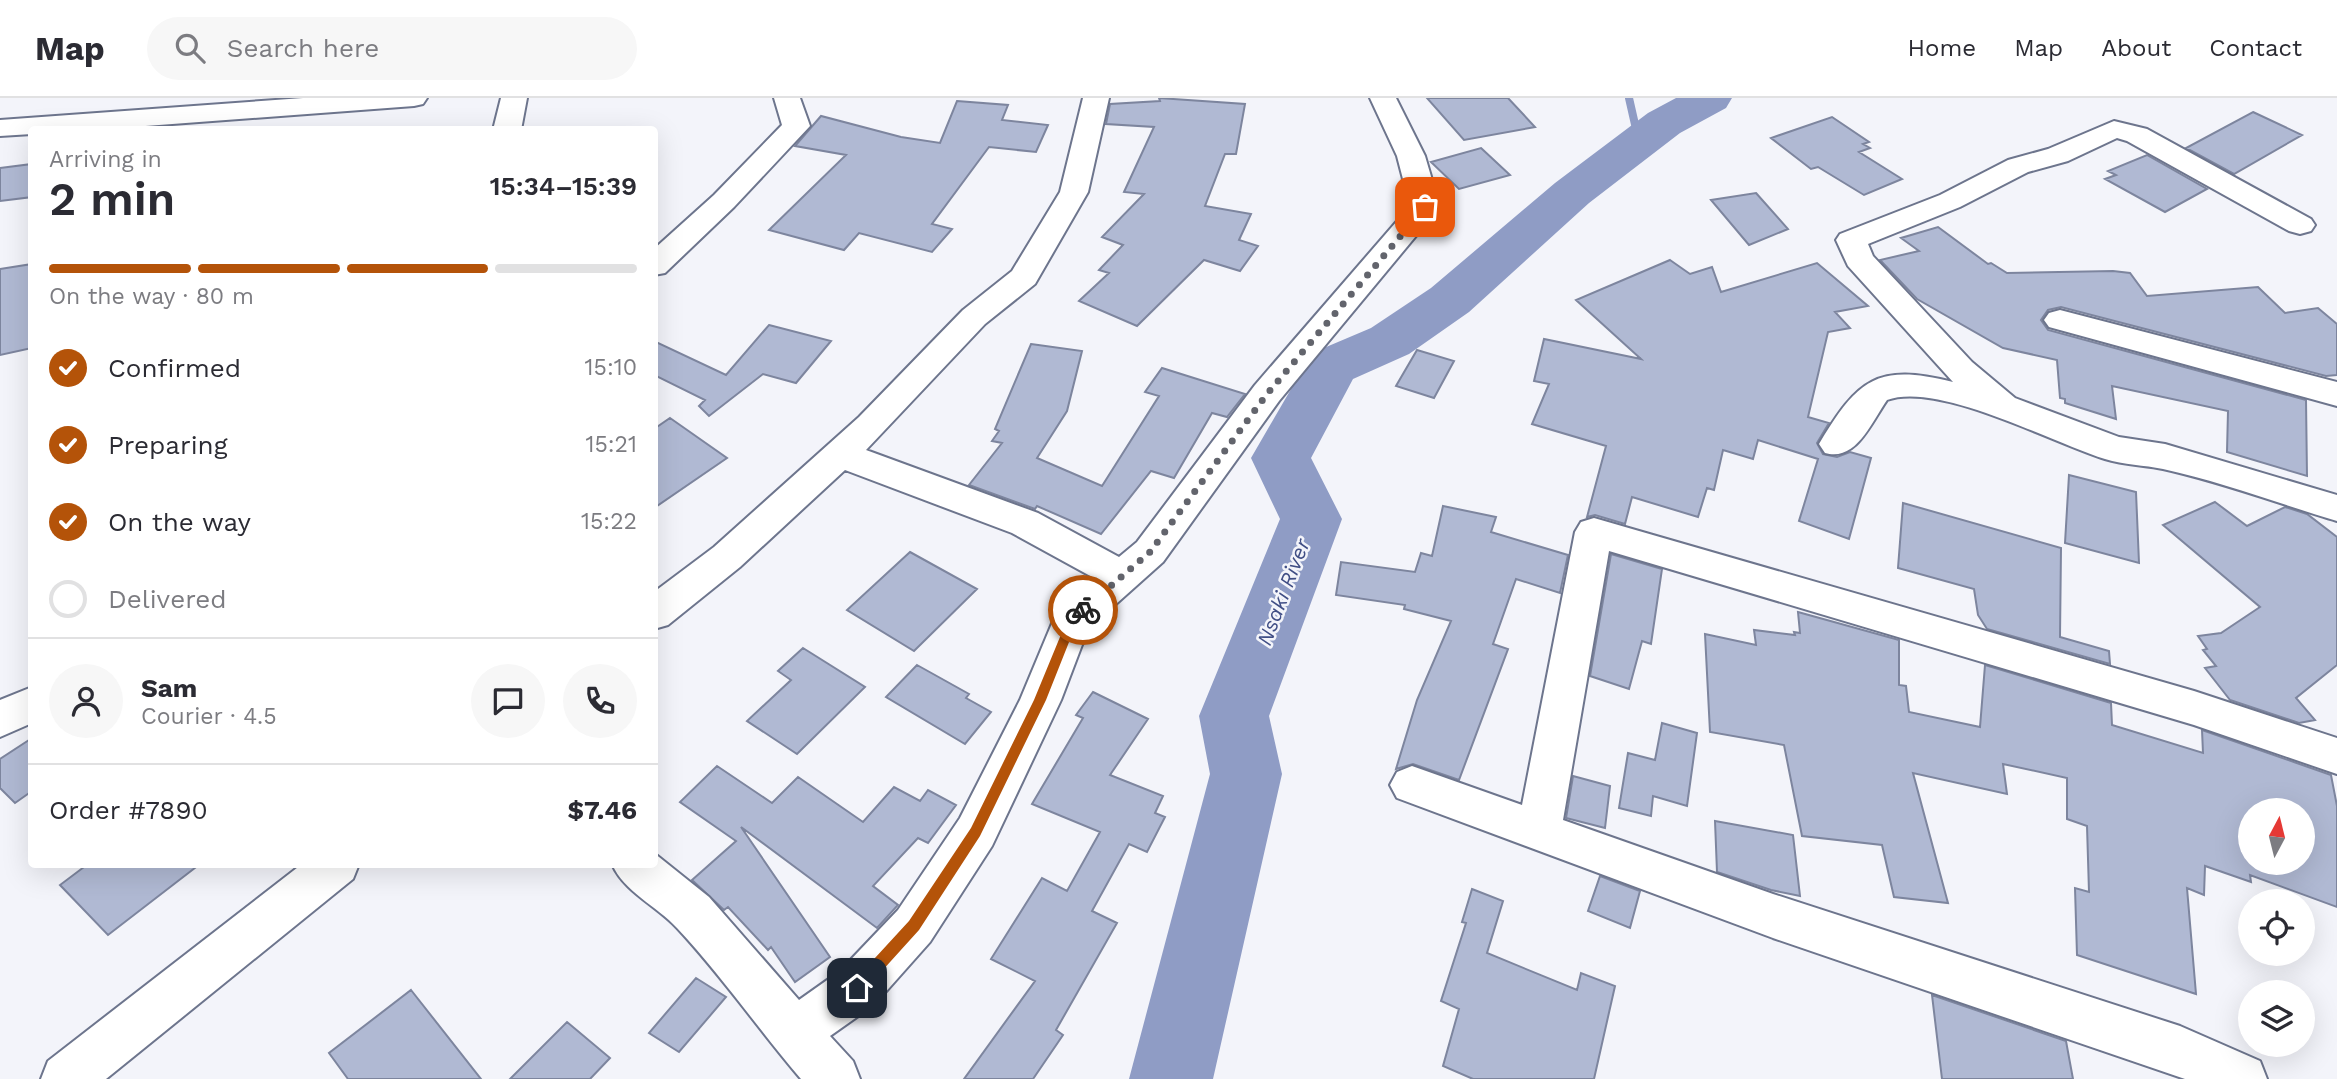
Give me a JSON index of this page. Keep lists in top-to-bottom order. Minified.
{"water":["Nsaki River"],"north":"top","page":{"header":"Map","search":"Search here","nav":["Home","Map","About","Contact"],"heading":["2 min","Arriving in","15:34–15:39"],"panel":["Sam","Courier · 4.5","Order #7890","$7.46"],"bar":"On the way · 80 m","list":[["Confirmed","15:10"],["Preparing","15:21"],["On the way","15:22"],"Delivered"]}}
